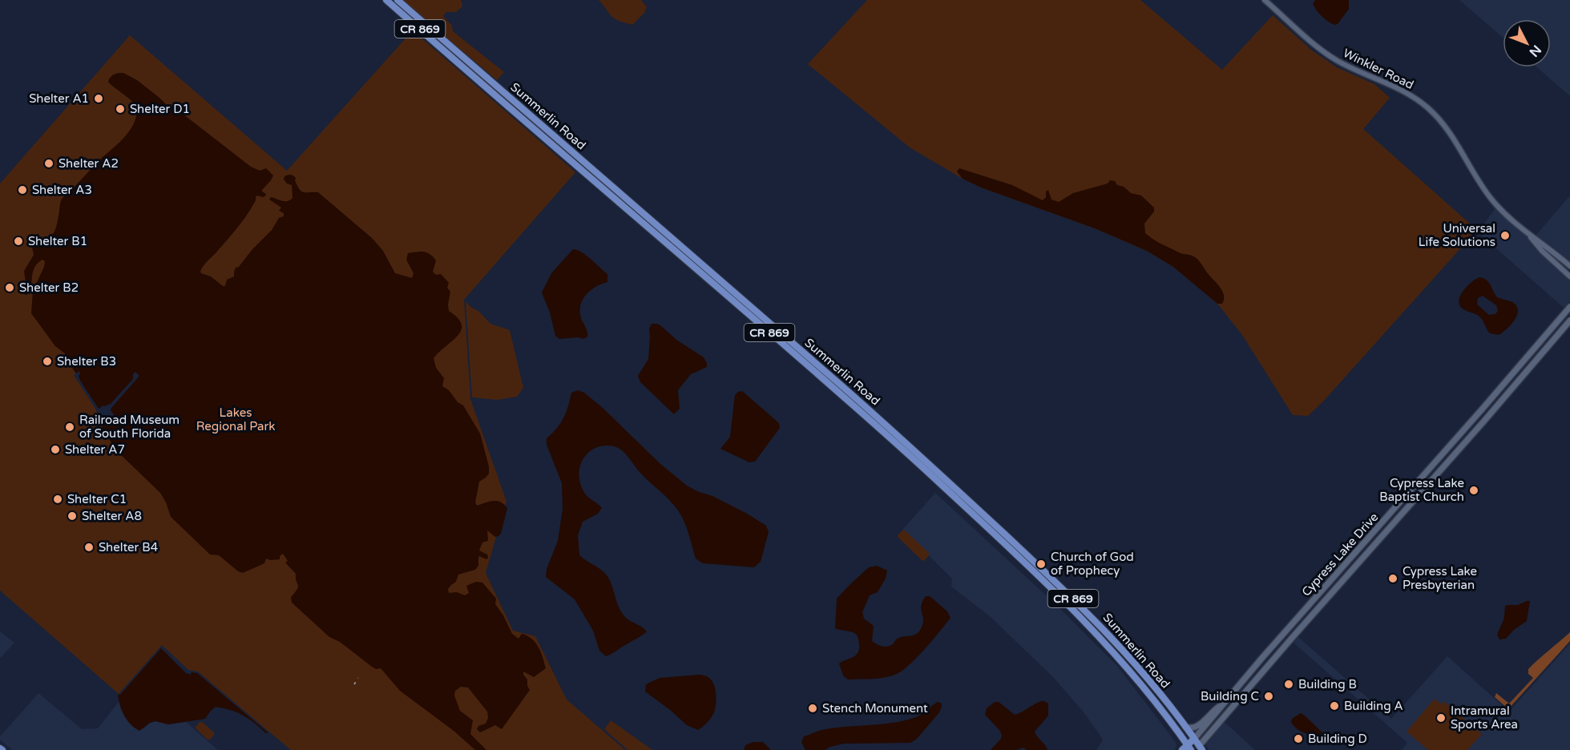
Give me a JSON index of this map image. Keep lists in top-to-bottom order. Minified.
{"streets":{"main road":["CR 869","Summerlin Road","Cypress Lake Drive"],"street":["Winkler Road"]},"crossings":[["Summerlin Road","Cypress Lake Drive"]],"parks":["Lakes Regional Park"],"places":["Shelter A1","Shelter D1","Shelter A2","Shelter A3","Universal Life Solutions","Shelter B1","Shelter B2","Shelter B3","Railroad Museum of South Florida","Shelter A7","Cypress Lake Baptist Church","Shelter C1","Shelter A8","Shelter B4","Church of God of Prophecy","Cypress Lake Presbyterian","Building B","Building C","Building A","Stench Monument","Intramural Sports Area","Building D"],"north":"bottom right"}
